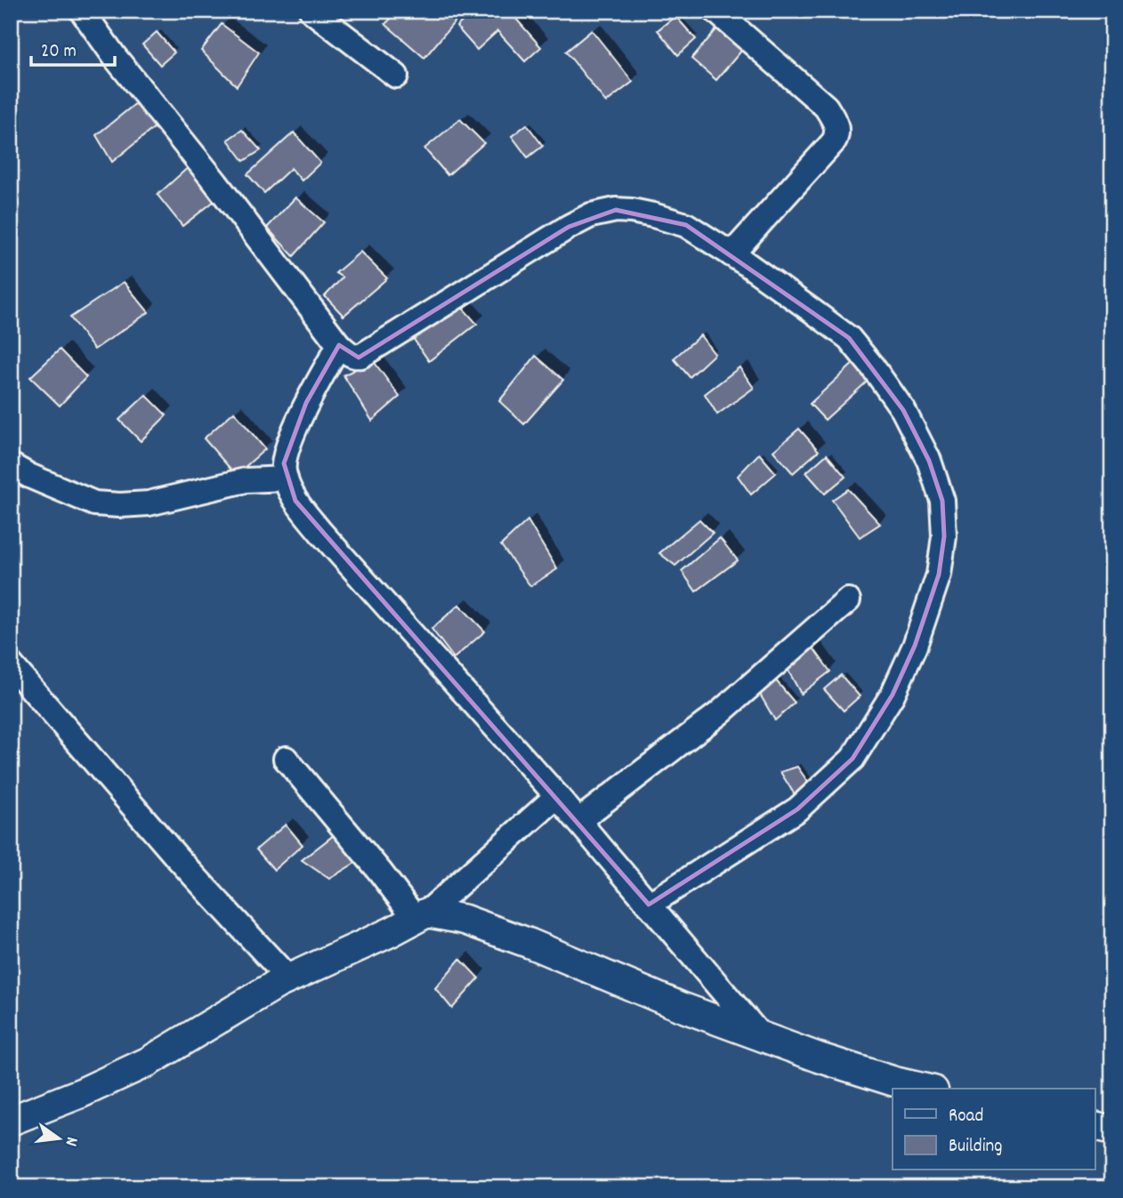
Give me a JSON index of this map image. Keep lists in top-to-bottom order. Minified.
{"legend":["Road","Building"],"scale_bar":"20 m","north":"right"}
